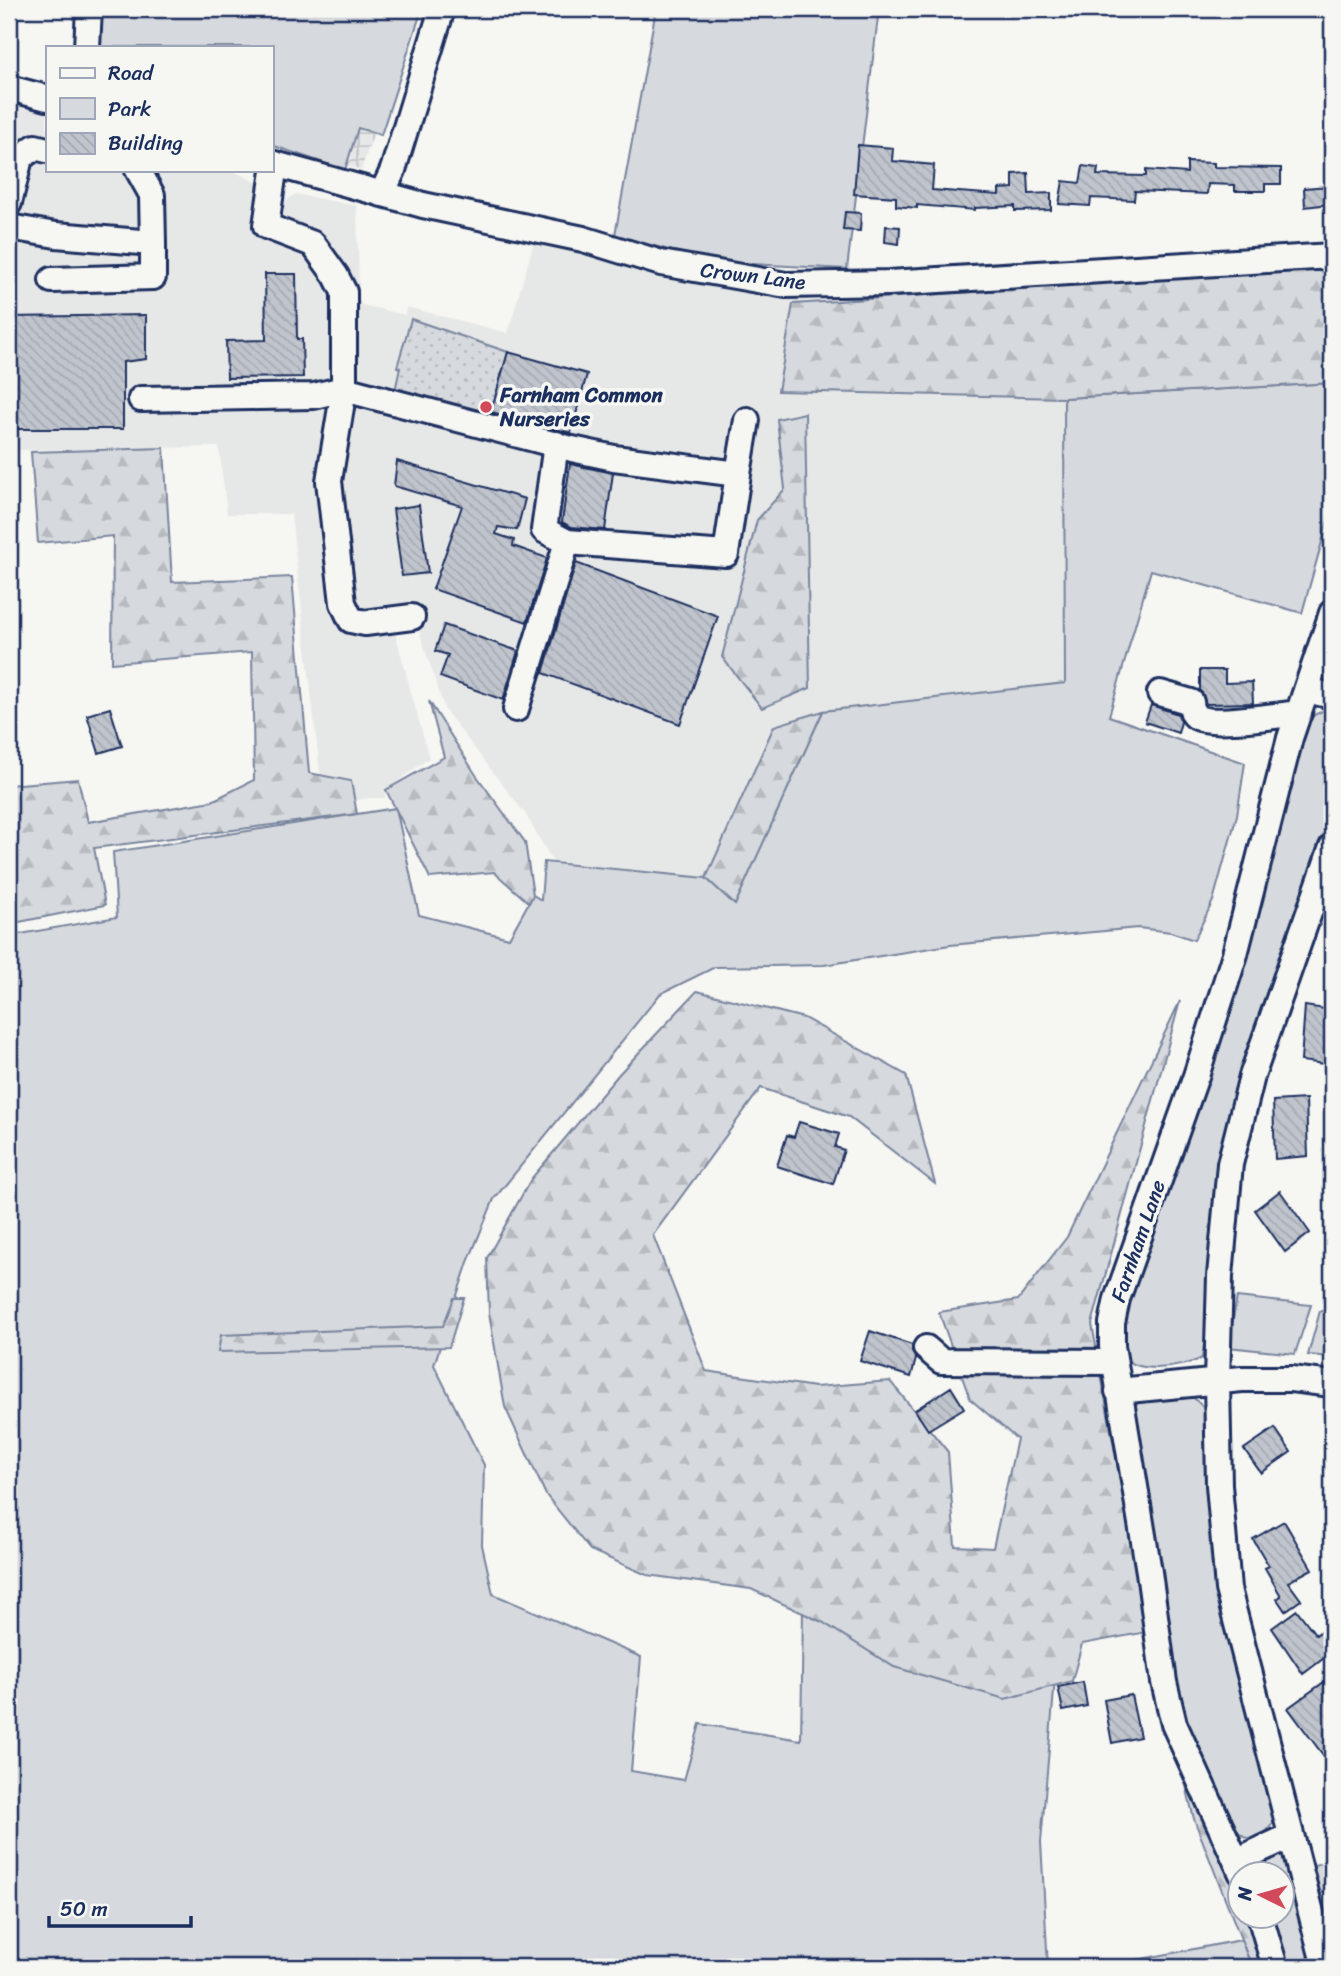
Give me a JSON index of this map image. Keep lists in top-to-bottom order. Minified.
{"streets":{"street":["Crown Lane","Farnham Lane"]},"places":["Farnham Common Nurseries"],"legend":["Road","Park","Building"],"scale_bar":"50 m","north":"left"}
